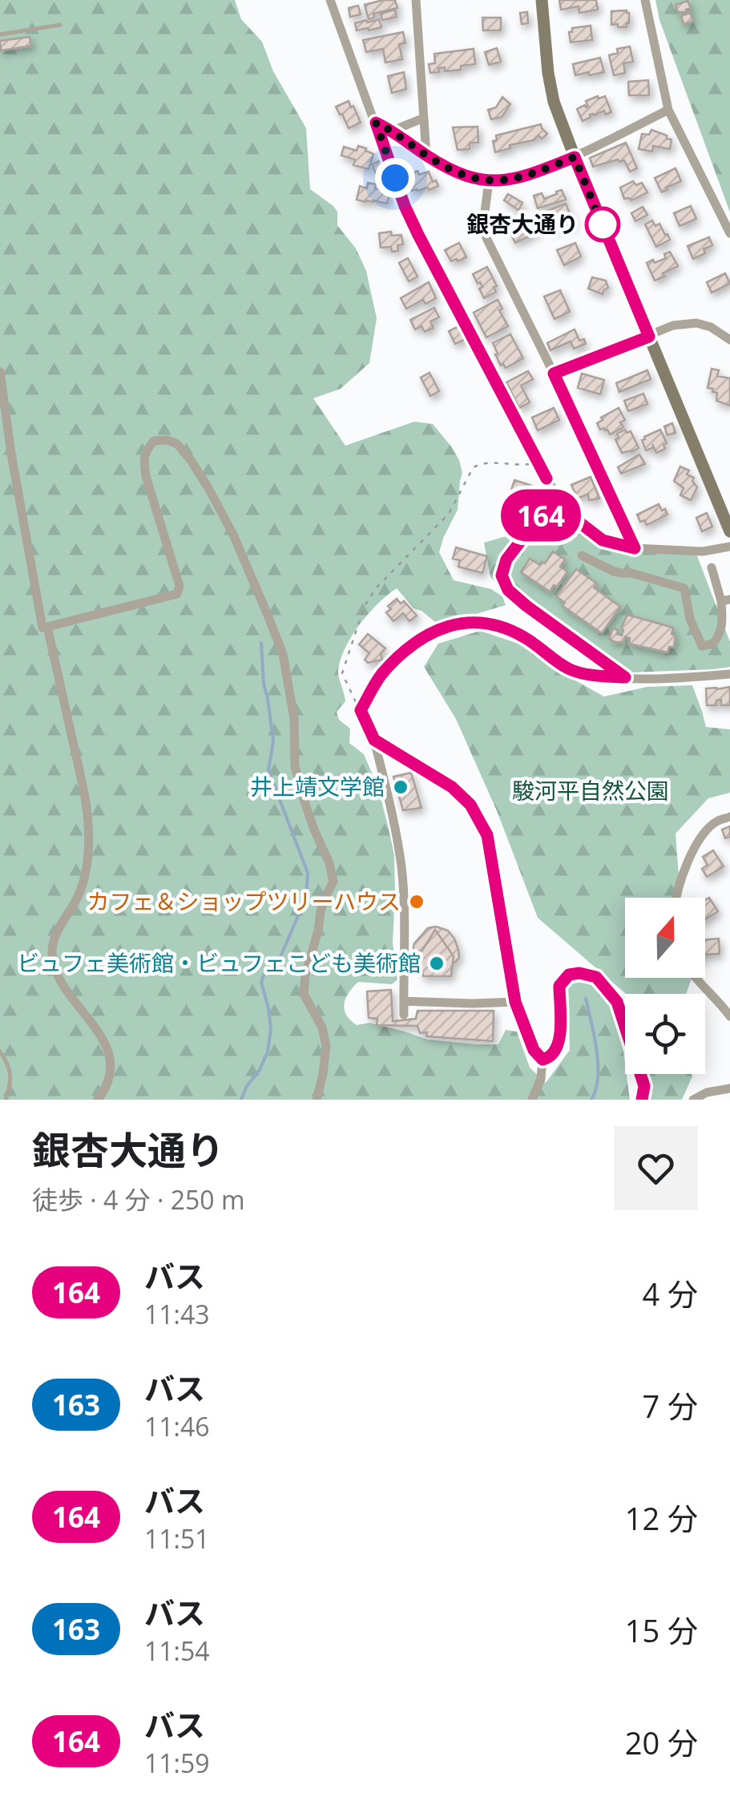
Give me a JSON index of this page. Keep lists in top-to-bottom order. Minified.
{"parks":["駿河平自然公園"],"places":["銀杏大通り","井上靖文学館","カフェ＆ショップツリーハウス","ビュフェ美術館・ビュフェこども美術館"],"lines":["bus line 164"],"north":"top","page":{"on_map":"164","heading":["銀杏大通り","徒歩 · 4 分 · 250 m"],"list":[{"mark":"164","name":"バス","note":"11:43","value":"4 分"},{"mark":"163","name":"バス","note":"11:46","value":"7 分"},{"mark":"164","name":"バス","note":"11:51","value":"12 分"},{"mark":"163","name":"バス","note":"11:54","value":"15 分"},{"mark":"164","name":"バス","note":"11:59","value":"20 分"}]}}
